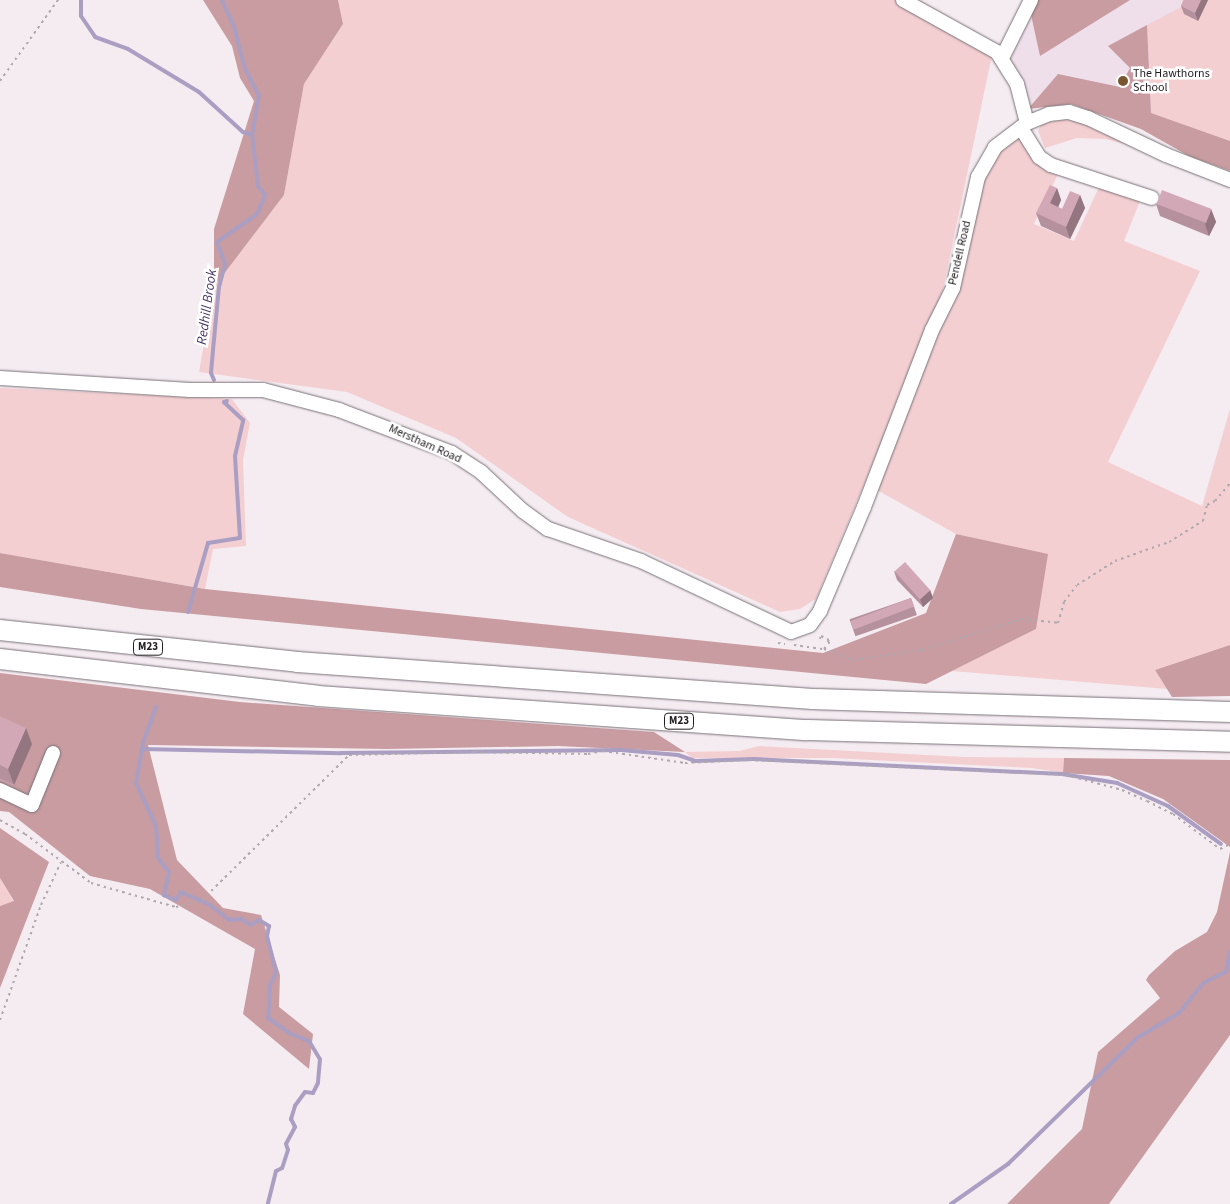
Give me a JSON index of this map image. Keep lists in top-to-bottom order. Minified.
{"streets":{"highway":["M23"],"street":["Pendell Road","Merstham Road"]},"crossings":[["Pendell Road","Merstham Road"]],"water":["Redhill Brook"],"places":["The Hawthorns School"]}
